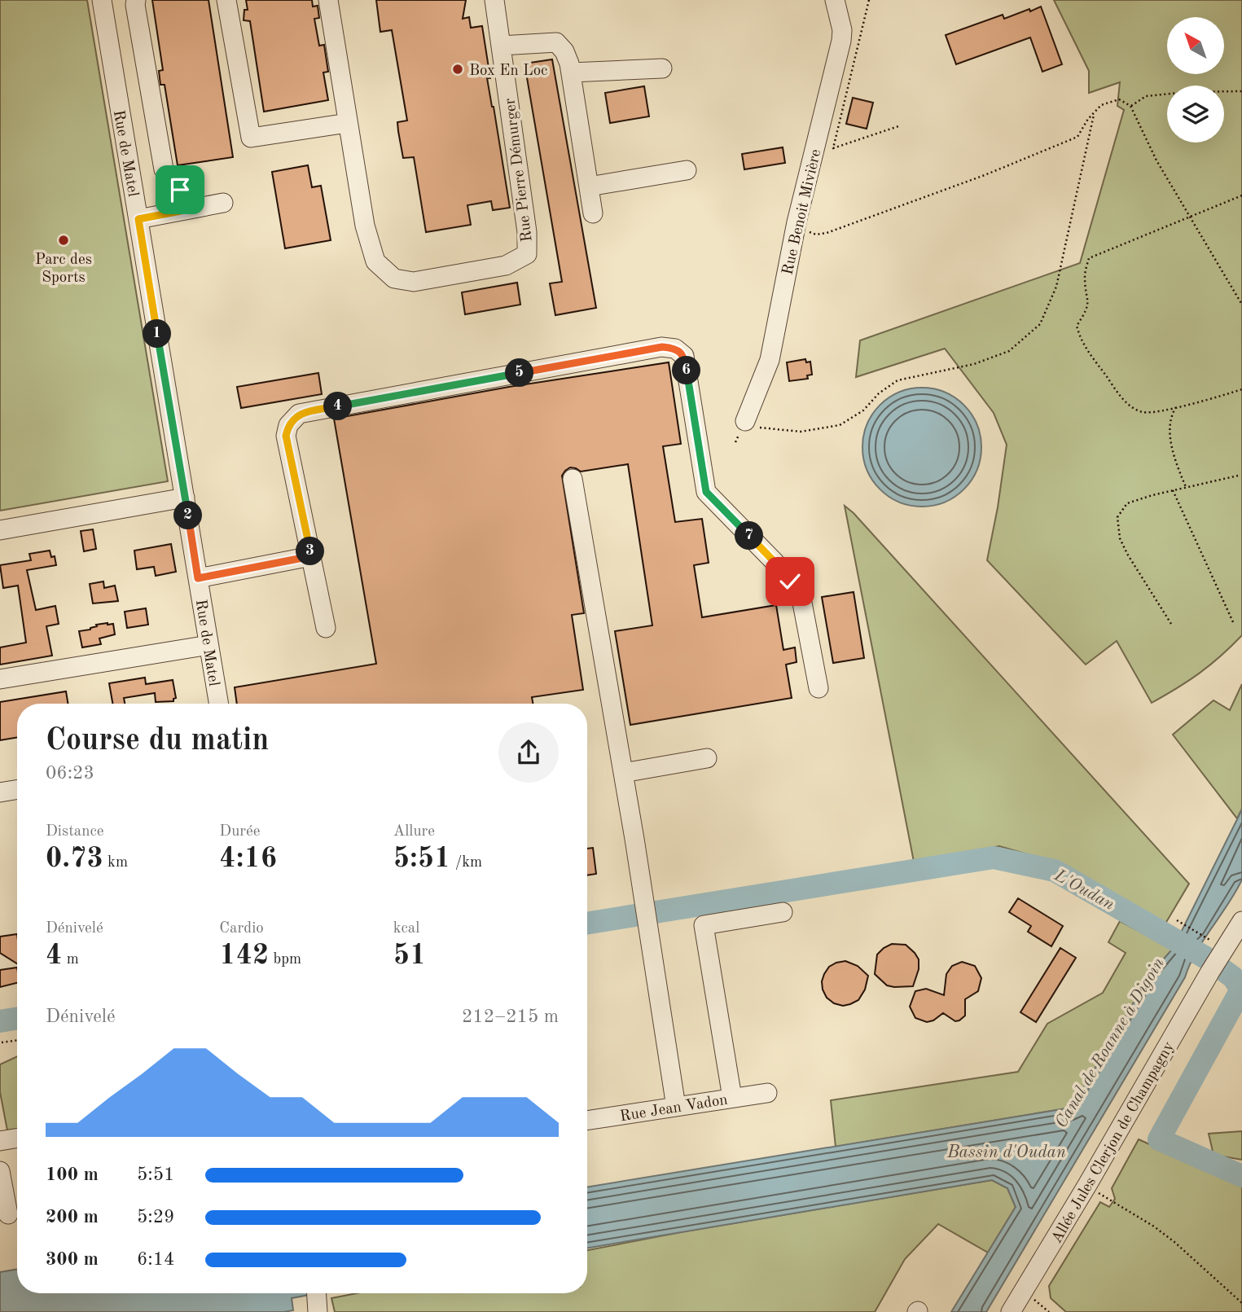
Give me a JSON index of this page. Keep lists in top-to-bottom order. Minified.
{"streets":{"street":["Rue de Matel","Rue Pierre Démurger","Rue Benoit Mivière","Rue Jean Vadon","Allée Jules Clerjon de Champagny"]},"water":["L'Oudan","Canal de Roanne à Digoin","Bassin d'Oudan"],"places":["Box En Loc","Parc des Sports"],"north":"top left","page":{"pins":["1","6","5","4","2","7","3"],"heading":["Course du matin","06:23"],"stats":[["Distance","0.73 km"],["Durée","4:16"],["Allure","5:51 /km"],["Dénivelé","4 m"],["Cardio","142 bpm"],["kcal","51"]],"chart":["Dénivelé","212–215 m"],"list":[{"name":"100 m","note":"5:51"},{"name":"200 m","note":"5:29"},{"name":"300 m","note":"6:14"}]}}
